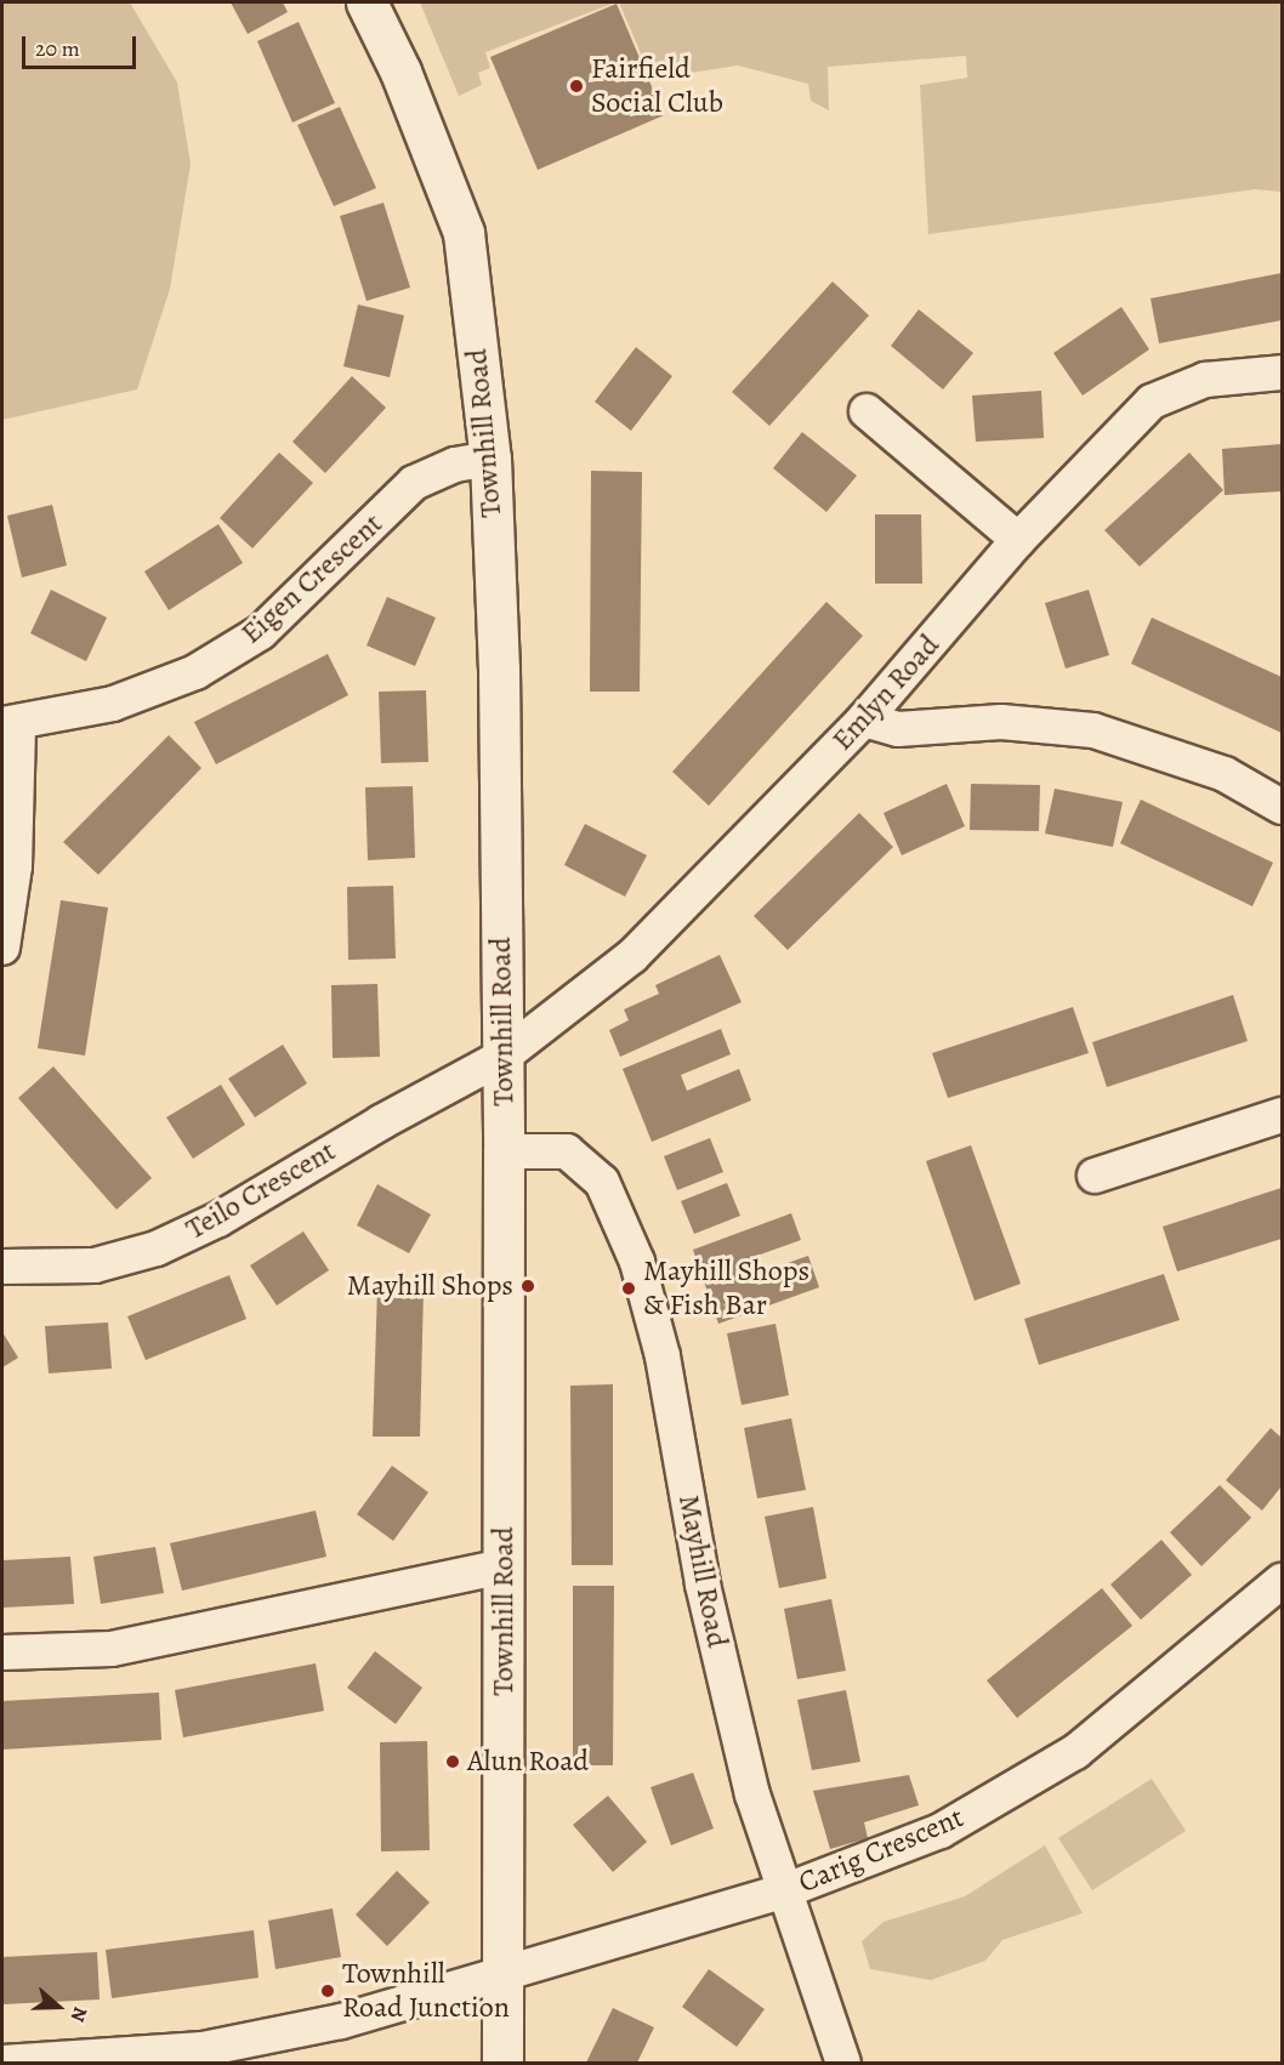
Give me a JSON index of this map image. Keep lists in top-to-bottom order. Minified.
{"streets":{"street":["Townhill Road","Eigen Crescent","Emlyn Road","Teilo Crescent","Mayhill Road","Carig Crescent"]},"crossings":[["Townhill Road","Eigen Crescent"],["Townhill Road","Emlyn Road"],["Townhill Road","Teilo Crescent"],["Townhill Road","Mayhill Road"],["Townhill Road","Carig Crescent"],["Emlyn Road","Teilo Crescent"],["Mayhill Road","Carig Crescent"]],"places":["Fairfield Social Club","Mayhill Shops","Mayhill Shops & Fish Bar","Alun Road","Townhill Road Junction"],"scale_bar":"20 m","north":"right"}
